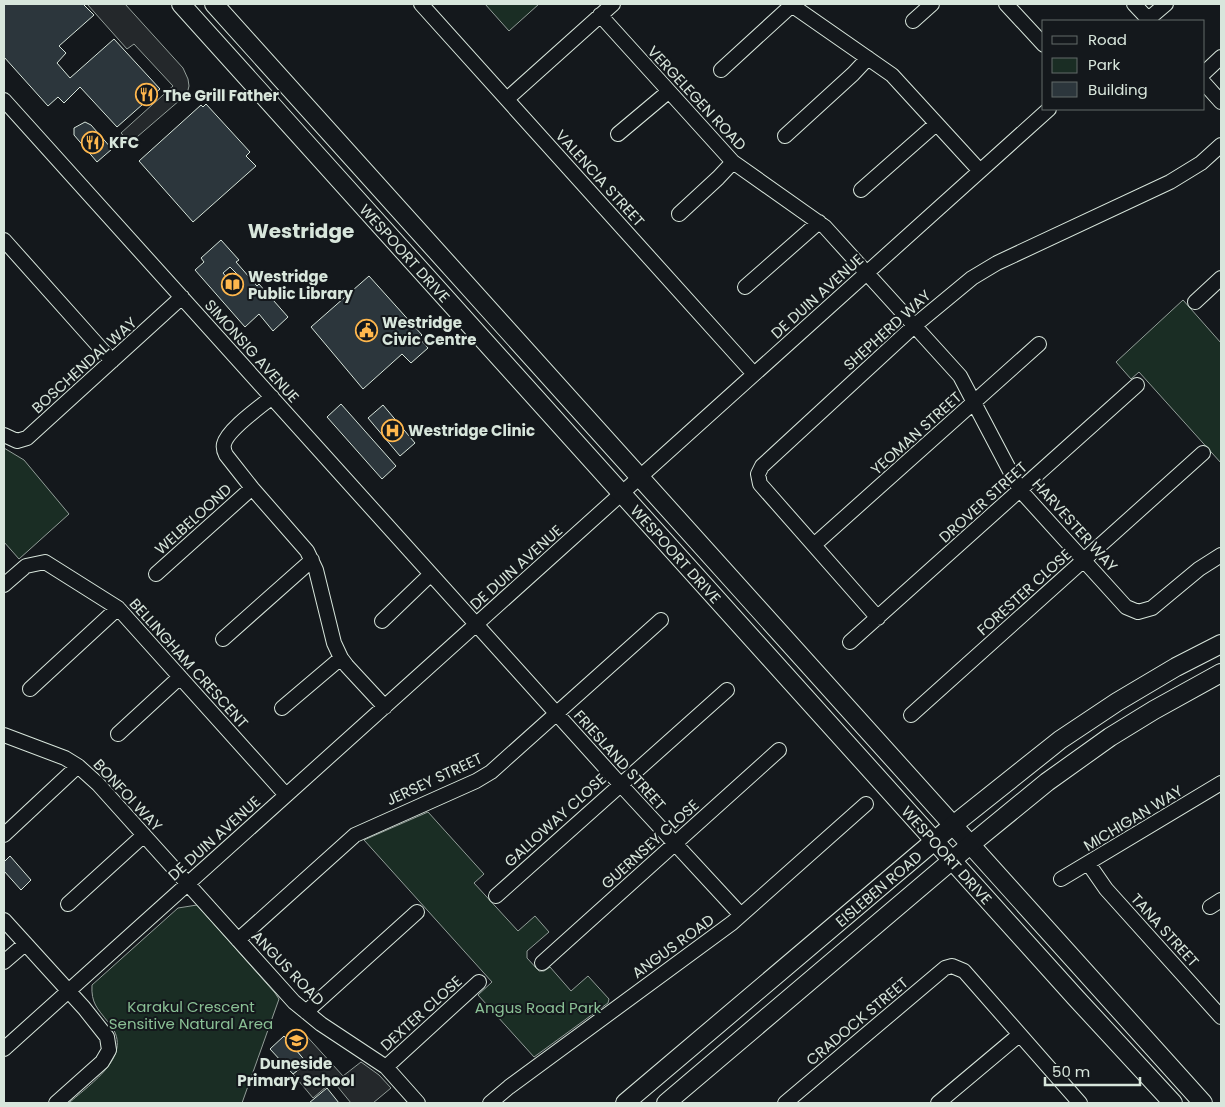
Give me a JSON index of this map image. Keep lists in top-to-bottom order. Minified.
{"streets":{"main road":["WESPOORT DRIVE","EISLEBEN ROAD"],"street":["VERGELEGEN ROAD","VALENCIA STREET","DE DUIN AVENUE","SHEPHERD WAY","SIMONSIG AVENUE","BOSCHENDAL WAY","YEOMAN STREET","DROVER STREET","WELBELOOND","HARVESTER WAY","FORESTER CLOSE","BELLINGHAM CRESCENT","FRIESLAND STREET","JERSEY STREET","BONFOI WAY","MICHIGAN WAY","GALLOWAY CLOSE","GUERNSEY CLOSE","TANA STREET","ANGUS ROAD","DEXTER CLOSE","CRADOCK STREET"]},"crossings":[["VERGELEGEN ROAD","DE DUIN AVENUE"],["VERGELEGEN ROAD","HARVESTER WAY"],["VALENCIA STREET","DE DUIN AVENUE"],["WESPOORT DRIVE","DE DUIN AVENUE"],["WESPOORT DRIVE","EISLEBEN ROAD"],["DE DUIN AVENUE","SIMONSIG AVENUE"],["DE DUIN AVENUE","HARVESTER WAY"],["DE DUIN AVENUE","BELLINGHAM CRESCENT"],["DE DUIN AVENUE","FRIESLAND STREET"],["DE DUIN AVENUE","BONFOI WAY"],["DE DUIN AVENUE","ANGUS ROAD"],["SHEPHERD WAY","YEOMAN STREET"],["SHEPHERD WAY","DROVER STREET"],["SHEPHERD WAY","HARVESTER WAY"],["SIMONSIG AVENUE","BOSCHENDAL WAY"],["SIMONSIG AVENUE","FRIESLAND STREET"],["YEOMAN STREET","HARVESTER WAY"],["DROVER STREET","HARVESTER WAY"],["HARVESTER WAY","FORESTER CLOSE"],["FRIESLAND STREET","JERSEY STREET"],["FRIESLAND STREET","GALLOWAY CLOSE"],["FRIESLAND STREET","GUERNSEY CLOSE"],["FRIESLAND STREET","ANGUS ROAD"],["JERSEY STREET","ANGUS ROAD"],["BONFOI WAY","ANGUS ROAD"],["MICHIGAN WAY","TANA STREET"],["ANGUS ROAD","DEXTER CLOSE"]],"districts":["Westridge"],"parks":["Karakul Crescent Sensitive Natural Area","Angus Road Park"],"places":{"restaurant":["The Grill Father","KFC"],"library":["Westridge Public Library"],"public building":["Westridge Civic Centre"],"hospital":["Westridge Clinic"],"school or university":["Duneside Primary School"]},"legend":["Road","Park","Building"],"scale_bar":"50 m"}
